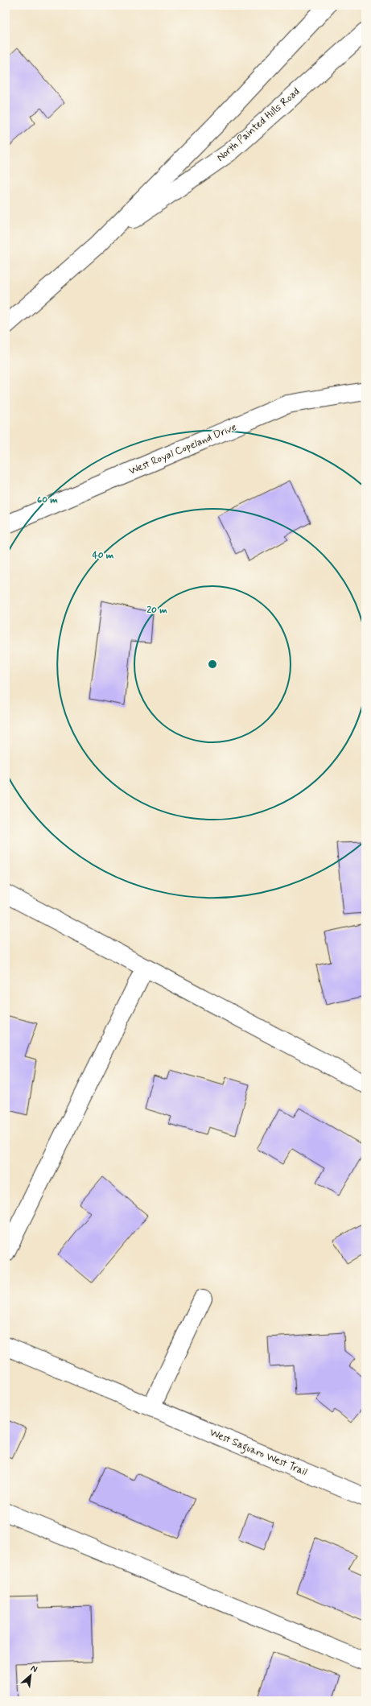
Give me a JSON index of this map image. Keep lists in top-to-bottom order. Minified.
{"streets":{"street":["North Painted Hills Road","West Royal Copeland Drive","West Saguaro West Trail"]},"north":"top right","rings":["60 m","40 m","20 m"]}
